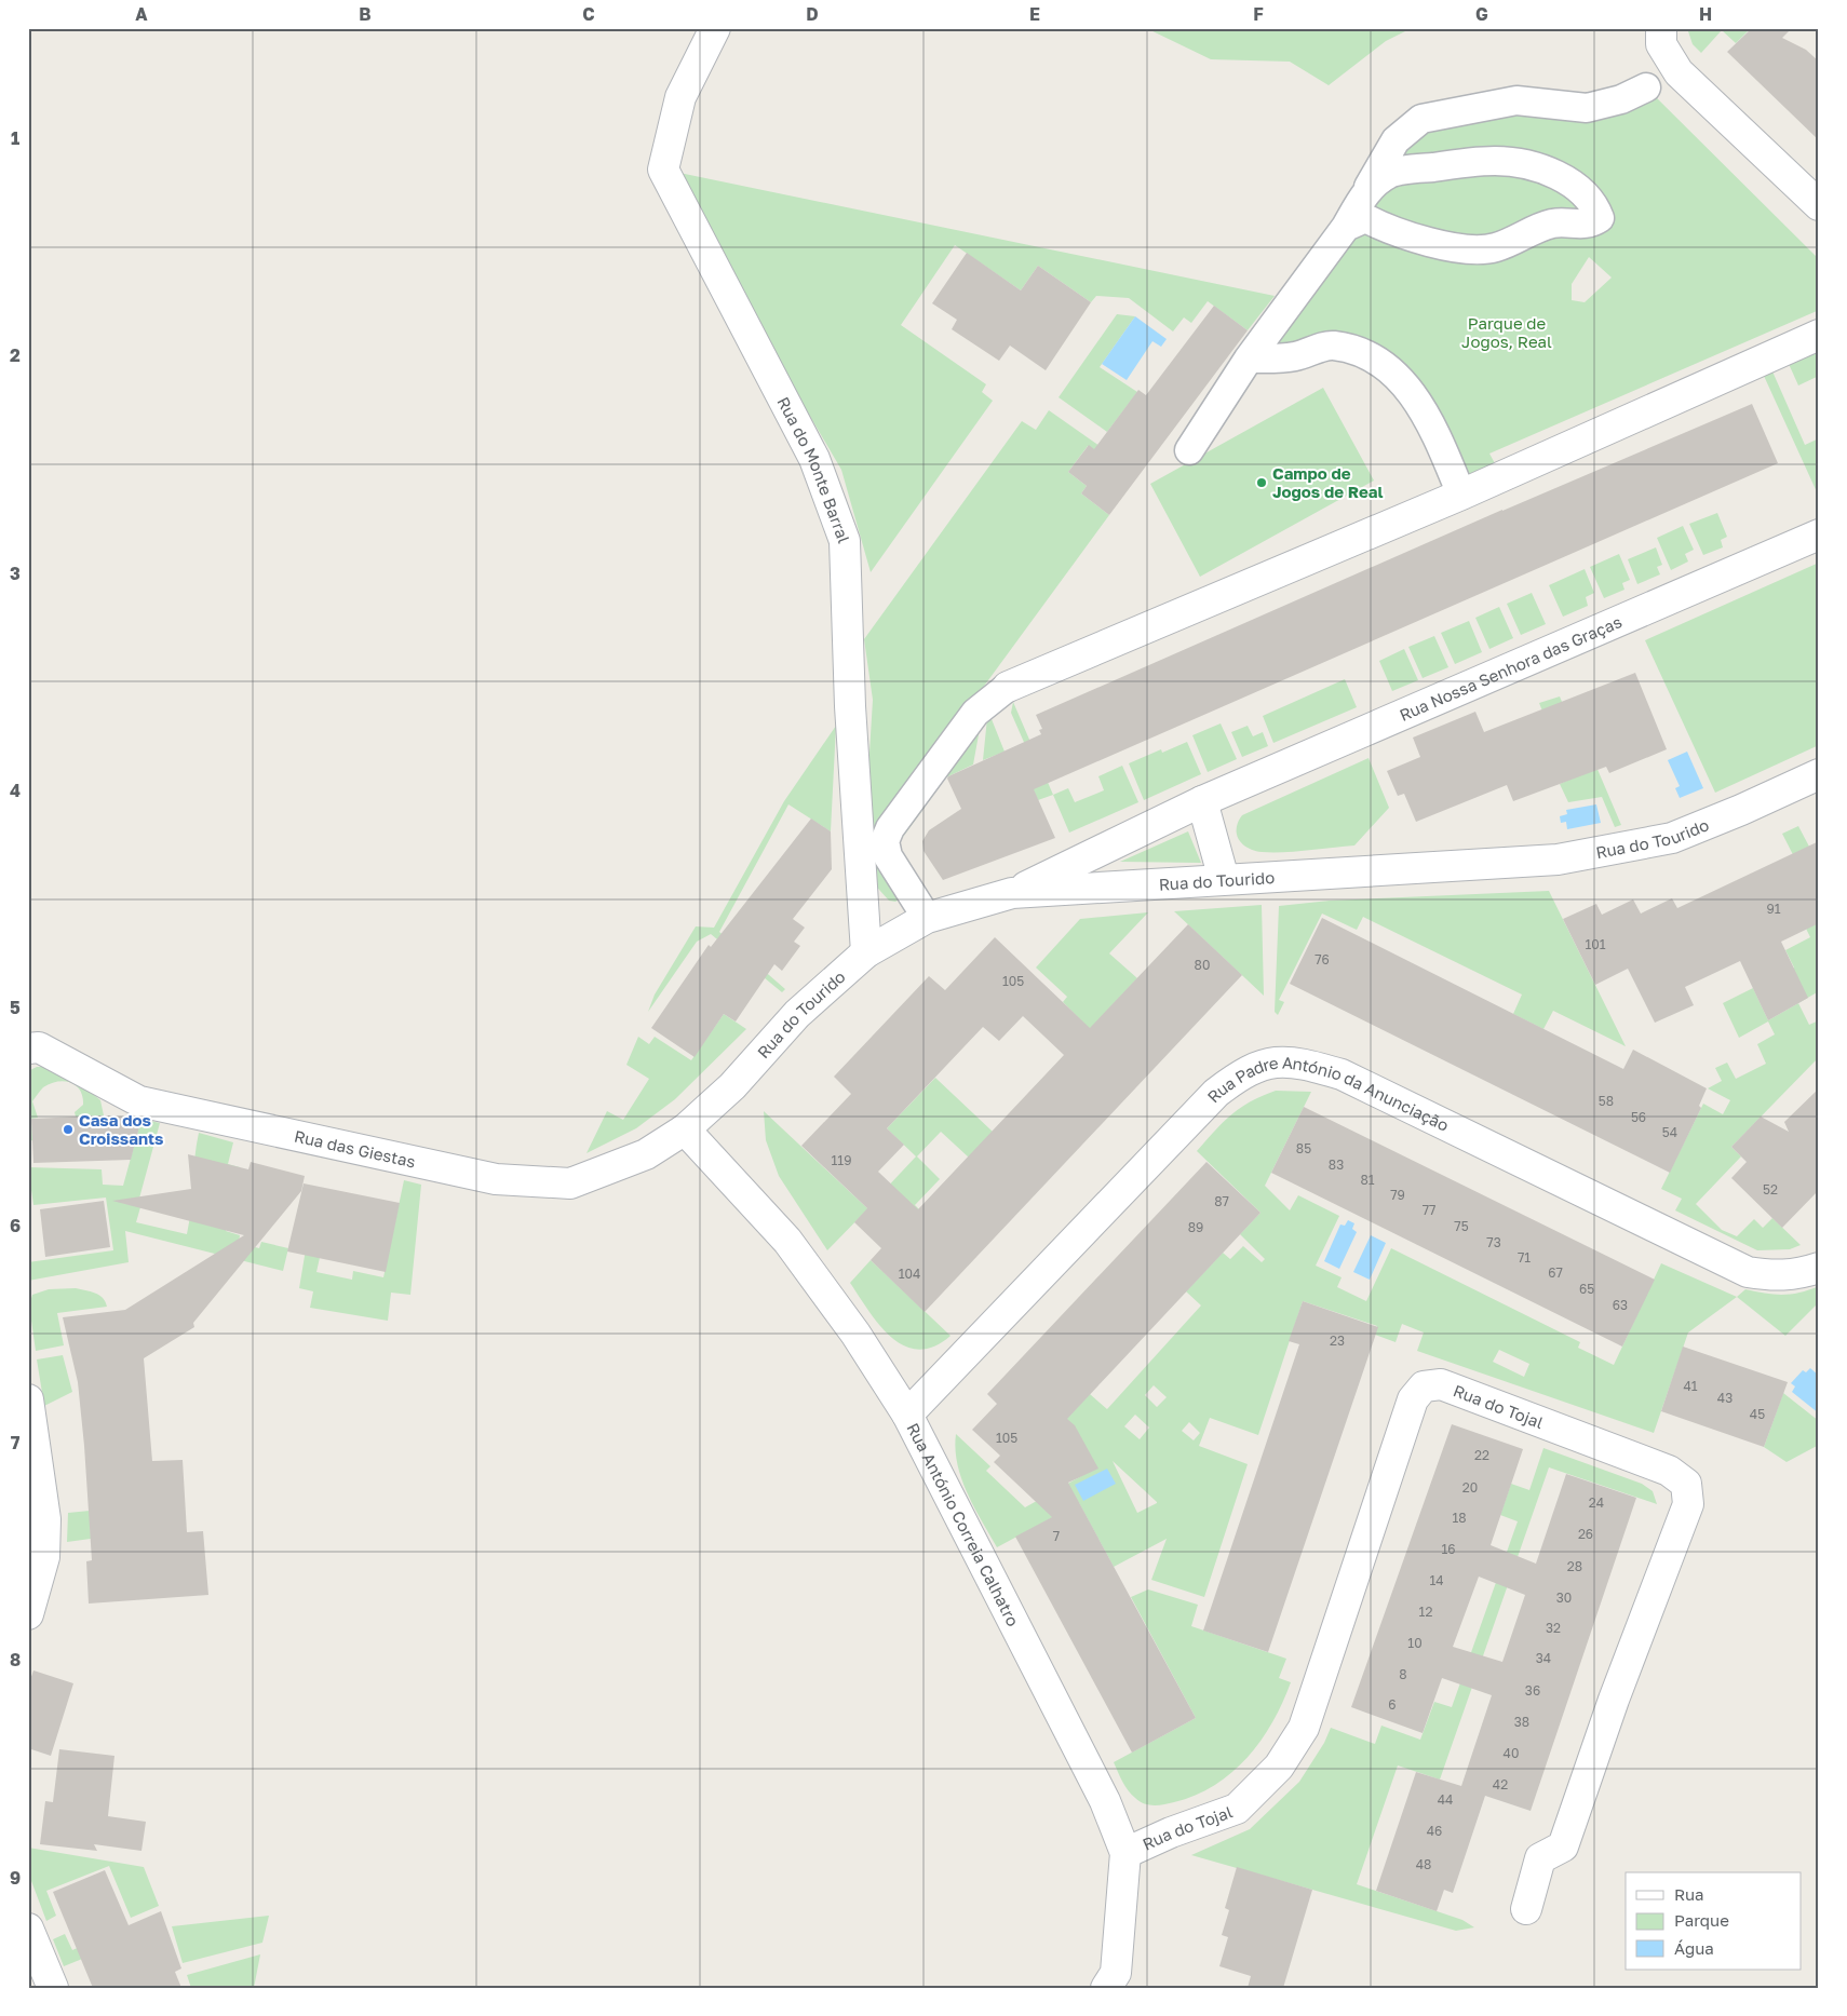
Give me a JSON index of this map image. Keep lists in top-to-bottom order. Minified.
{"streets":{"street":["Rua do Monte Barral","Rua Nossa Senhora das Graças","Rua do Tourido","Rua Padre António da Anunciação","Rua das Giestas","Rua do Tojal","Rua António Correia Calhatro"]},"crossings":[["Rua do Monte Barral","Rua do Tourido"],["Rua Nossa Senhora das Graças","Rua do Tourido"],["Rua do Tourido","Rua das Giestas"],["Rua do Tourido","Rua António Correia Calhatro"],["Rua Padre António da Anunciação","Rua António Correia Calhatro"],["Rua das Giestas","Rua António Correia Calhatro"],["Rua do Tojal","Rua António Correia Calhatro"]],"parks":["Parque de Jogos, Real"],"places":["Campo de Jogos de Real","Casa dos Croissants"],"house_numbers":["91","101","76","80","105","58","56","54","85","119","83","81","52","79","87","77","75","89","73","71","67","104","65","63","23","41","43","45","105","22","20","24","18","26","7","16","28","14","30","12","32","10","34","8","36","6","38","40","42","44","46","48"],"legend":["Rua","Parque","Água"],"grid":{"columns":["A","B","C","D","E","F","G","H"],"rows":["1","2","3","4","5","6","7","8","9"]}}
